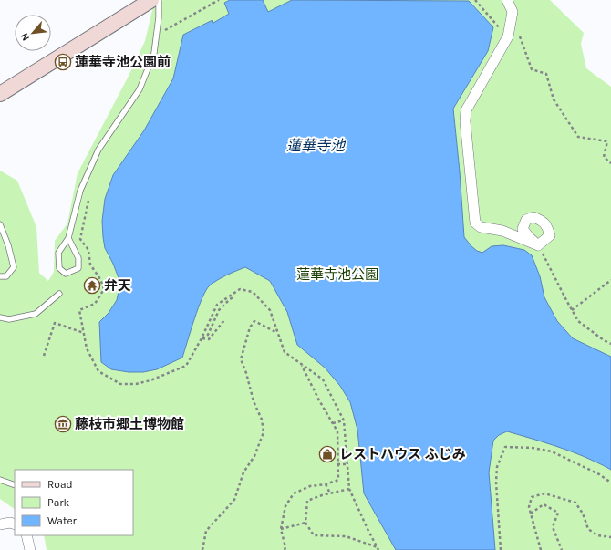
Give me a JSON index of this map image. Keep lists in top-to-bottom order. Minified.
{"water":["蓮華寺池"],"parks":["蓮華寺池公園"],"places":{"bus stop":["蓮華寺池公園前"],"temple":["弁天"],"museum":["藤枝市郷土博物館"],"shop":["レストハウス ふじみ"]},"legend":["Road","Park","Water"],"north":"bottom left"}
